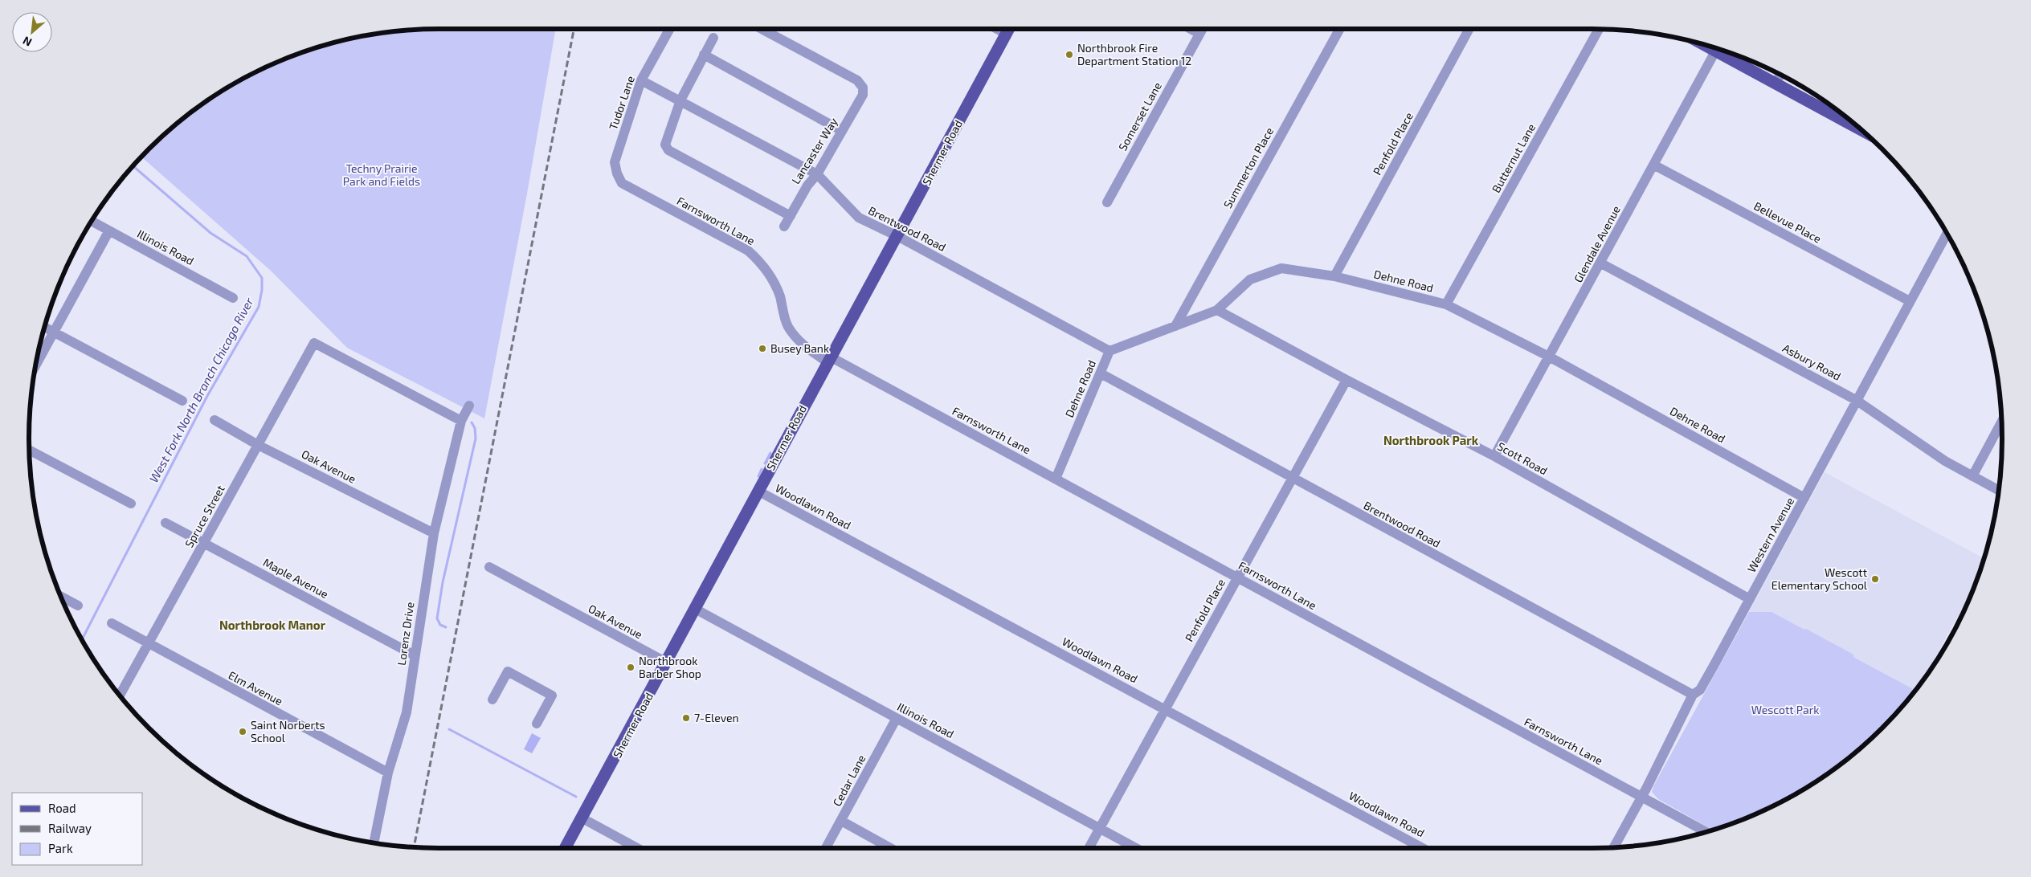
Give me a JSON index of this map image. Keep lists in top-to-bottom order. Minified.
{"streets":{"main road":["Shermer Road"],"street":["Tudor Lane","Somerset Lane","Penfold Place","Lancaster Way","Butternut Lane","Summerton Place","Farnsworth Lane","Bellevue Place","Brentwood Road","Glendale Avenue","Illinois Road","Dehne Road","Asbury Road","Scott Road","Oak Avenue","Woodlawn Road","Spruce Street","Western Avenue","Maple Avenue","Lorenz Drive","Elm Avenue","Cedar Lane"]},"crossings":[["Tudor Lane","Farnsworth Lane"],["Tudor Lane","Brentwood Road"],["Penfold Place","Farnsworth Lane"],["Penfold Place","Brentwood Road"],["Penfold Place","Illinois Road"],["Penfold Place","Dehne Road"],["Penfold Place","Scott Road"],["Penfold Place","Woodlawn Road"],["Lancaster Way","Brentwood Road"],["Shermer Road","Farnsworth Lane"],["Shermer Road","Brentwood Road"],["Shermer Road","Illinois Road"],["Shermer Road","Oak Avenue"],["Shermer Road","Woodlawn Road"],["Butternut Lane","Dehne Road"],["Summerton Place","Dehne Road"],["Farnsworth Lane","Dehne Road"],["Farnsworth Lane","Western Avenue"],["Bellevue Place","Glendale Avenue"],["Bellevue Place","Western Avenue"],["Brentwood Road","Dehne Road"],["Brentwood Road","Western Avenue"],["Glendale Avenue","Dehne Road"],["Glendale Avenue","Asbury Road"],["Glendale Avenue","Scott Road"],["Illinois Road","Cedar Lane"],["Dehne Road","Scott Road"],["Dehne Road","Western Avenue"],["Asbury Road","Western Avenue"],["Scott Road","Western Avenue"],["Oak Avenue","Spruce Street"],["Oak Avenue","Lorenz Drive"],["Spruce Street","Maple Avenue"],["Spruce Street","Lorenz Drive"],["Spruce Street","Elm Avenue"],["Maple Avenue","Lorenz Drive"],["Lorenz Drive","Elm Avenue"]],"districts":["Northbrook Park","Northbrook Manor"],"water":["West Fork North Branch Chicago River"],"parks":["Techny Prairie Park and Fields","Wescott Park"],"places":["Northbrook Fire Department Station 12","Busey Bank","Wescott Elementary School","Northbrook Barber Shop","7-Eleven","Saint Norberts School"],"legend":["Road","Railway","Park"],"north":"bottom left"}
